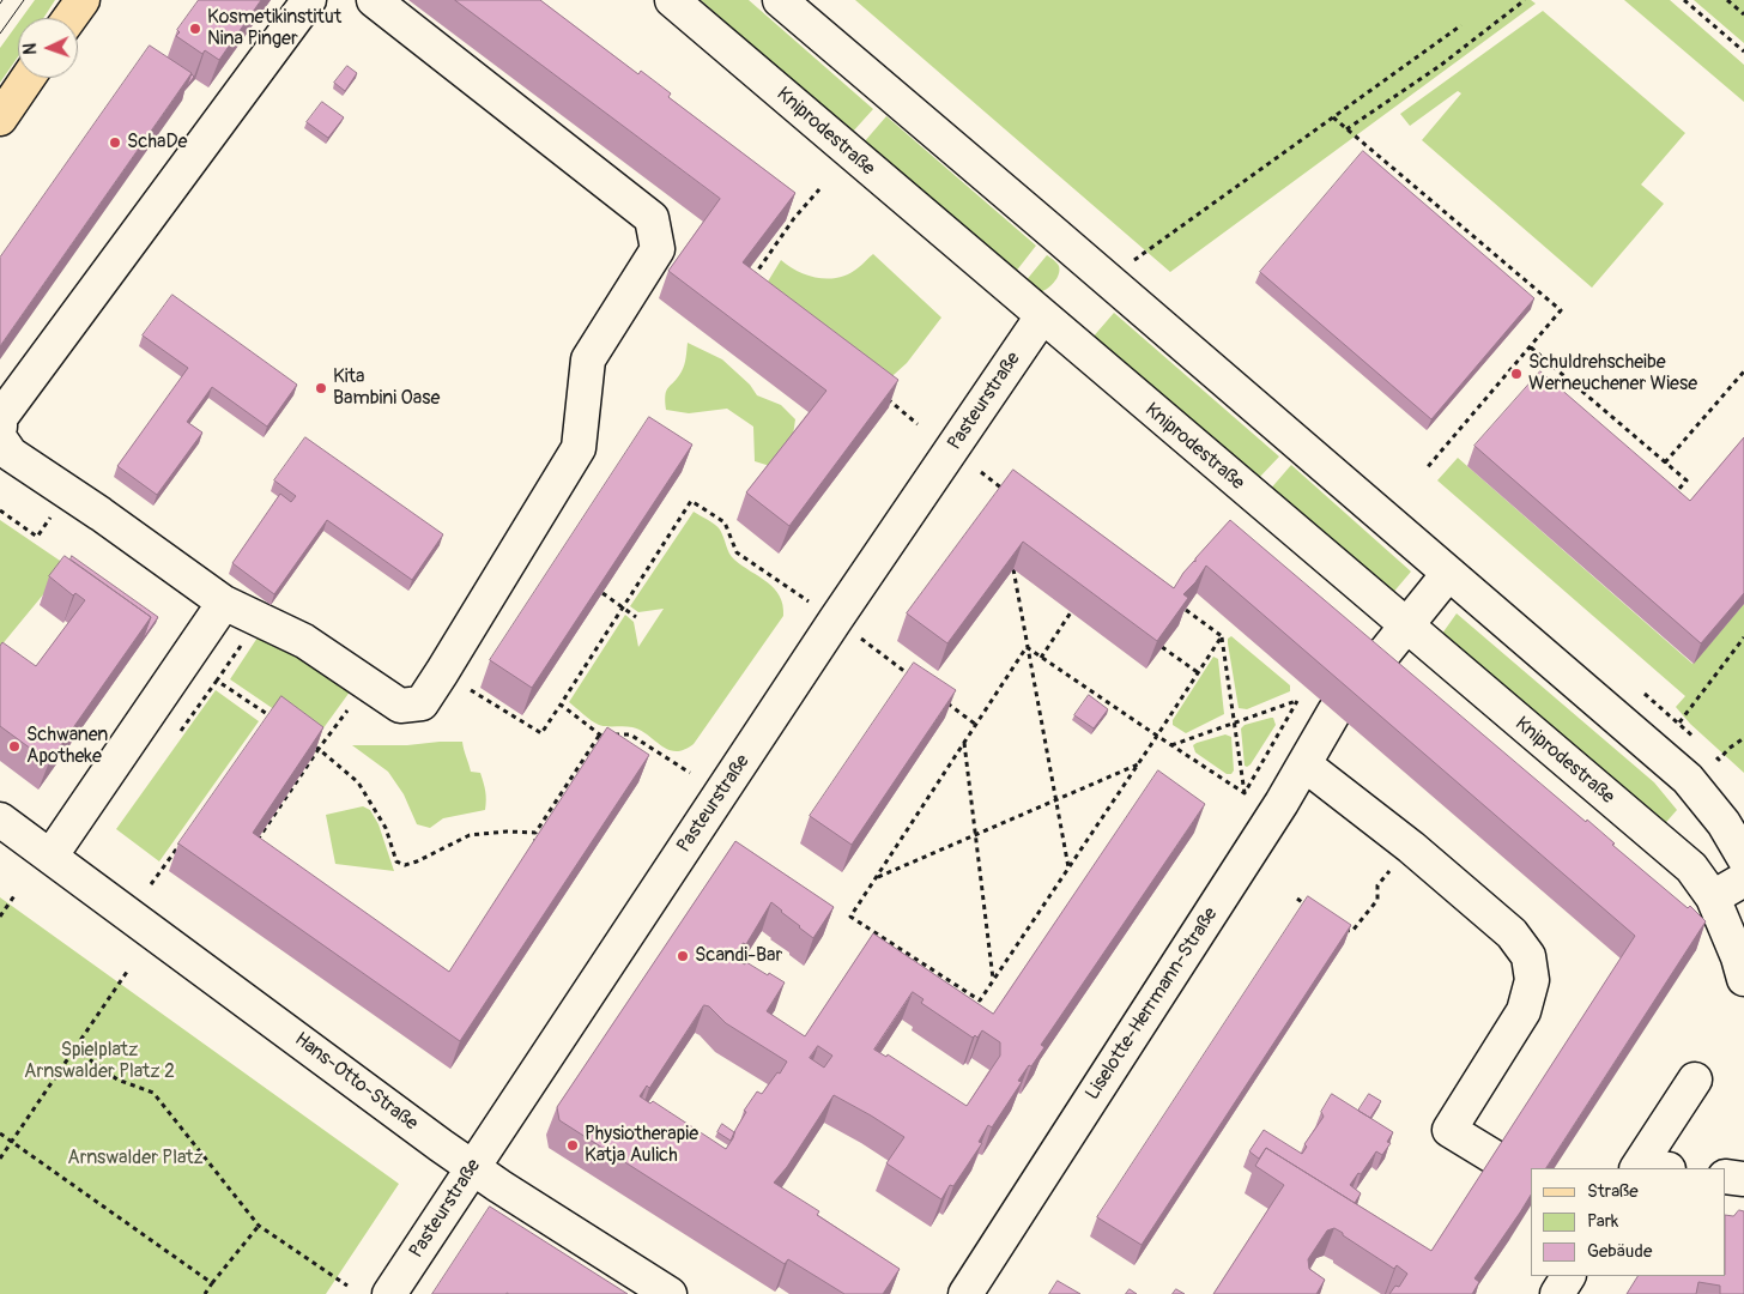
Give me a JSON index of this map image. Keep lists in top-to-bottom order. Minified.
{"streets":{"street":["Kniprodestraße","Pasteurstraße","Liselotte-Herrmann-Straße","Hans-Otto-Straße"]},"crossings":[["Kniprodestraße","Pasteurstraße"],["Pasteurstraße","Hans-Otto-Straße"]],"parks":["Spielplatz Arnswalder Platz 2","Arnswalder Platz"],"places":["Kosmetikinstitut Nina Pinger","SchaDe","Schuldrehscheibe Werneuchener Wiese","Kita Bambini Oase","Schwanen Apotheke","Scandi-Bar","Physiotherapie Katja Aulich"],"legend":["Straße","Park","Gebäude"],"north":"left"}
